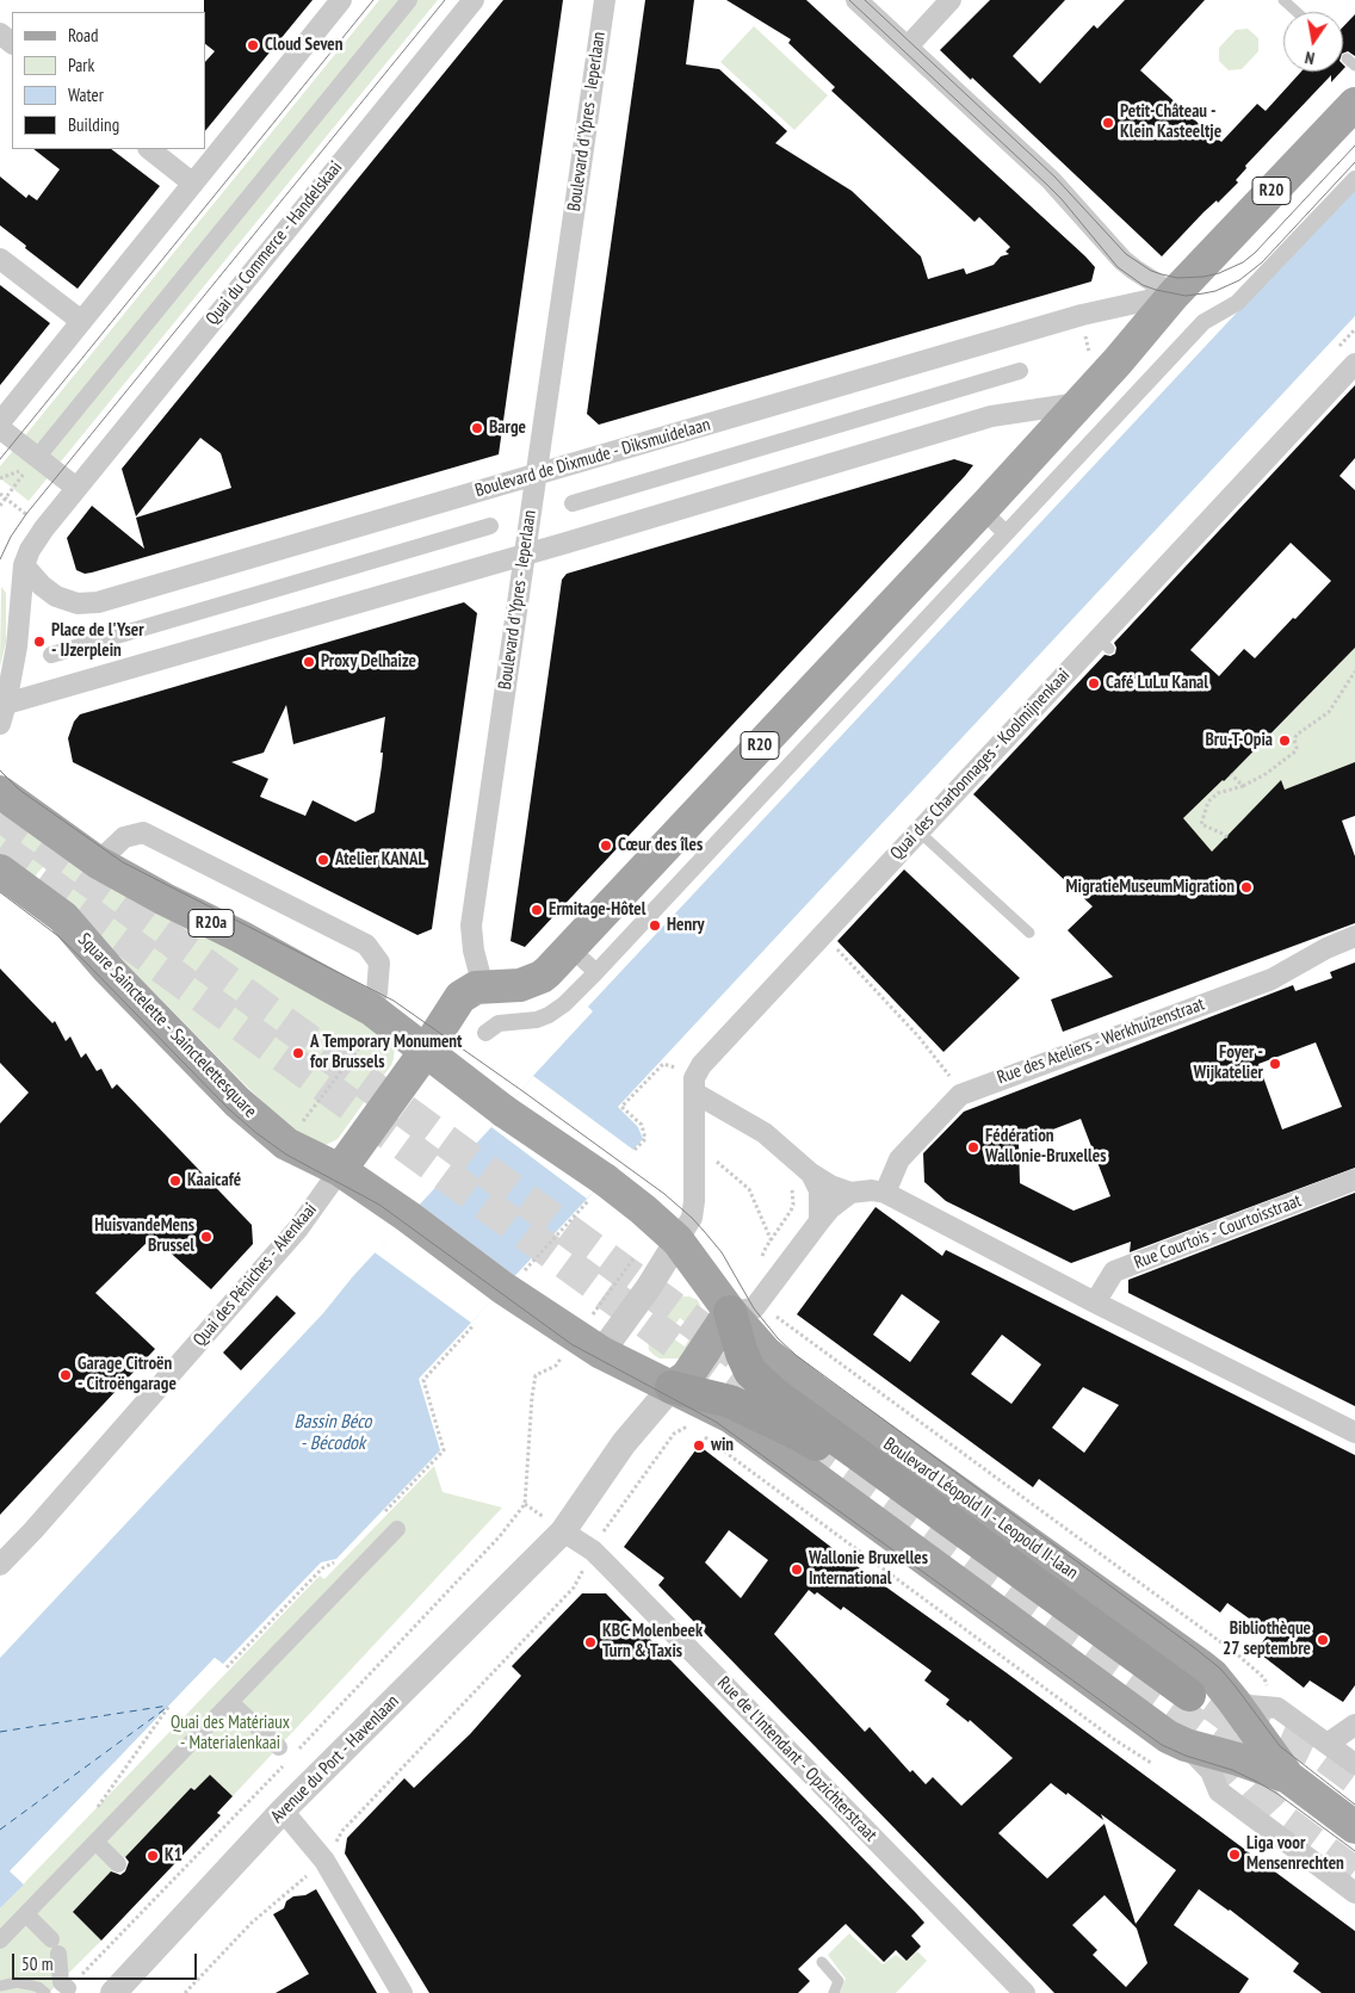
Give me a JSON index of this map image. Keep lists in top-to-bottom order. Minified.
{"streets":{"main road":["R20","R20a","Square Sainctelette - Sainctelettesquare","Boulevard Léopold II - Leopold II-laan"],"street":["Boulevard d'Ypres - Ieperlaan","Quai du Commerce - Handelskaai","Boulevard de Dixmude - Diksmuidelaan","Quai des Charbonnages - Koolmijnenkaai","Rue des Ateliers - Werkhuizenstraat","Rue Courtois - Courtoisstraat","Quai des Péniches - Akenkaai","Avenue du Port - Havenlaan","Rue de l'Intendant - Opzichterstraat"]},"crossings":[["Boulevard d'Ypres - Ieperlaan","R20"],["Boulevard d'Ypres - Ieperlaan","Boulevard de Dixmude - Diksmuidelaan"],["R20","Boulevard de Dixmude - Diksmuidelaan"],["R20","R20a"],["R20","Boulevard Léopold II - Leopold II-laan"],["Quai du Commerce - Handelskaai","Boulevard de Dixmude - Diksmuidelaan"],["Quai des Charbonnages - Koolmijnenkaai","Boulevard Léopold II - Leopold II-laan"],["R20a","Boulevard Léopold II - Leopold II-laan"],["Square Sainctelette - Sainctelettesquare","Quai des Péniches - Akenkaai"],["Square Sainctelette - Sainctelettesquare","Boulevard Léopold II - Leopold II-laan"],["Boulevard Léopold II - Leopold II-laan","Avenue du Port - Havenlaan"],["Avenue du Port - Havenlaan","Rue de l'Intendant - Opzichterstraat"]],"water":["Bassin Béco - Bécodok"],"parks":["Quai des Matériaux - Materialenkaai"],"places":["Cloud Seven","Petit-Château - Klein Kasteeltje","Barge","Place de l'Yser - IJzerplein","Proxy Delhaize","Café LuLu Kanal","Bru-T-Opia","Cœur des îles","Atelier KANAL","MigratieMuseumMigration","Ermitage-Hôtel","Henry","A Temporary Monument for Brussels","Foyer - Wijkatelier","Fédération Wallonie-Bruxelles","Kaaicafé","HuisvandeMens Brussel","Garage Citroën - Citroëngarage","win","Wallonie Bruxelles International","Bibliothèque 27 septembre","KBC Molenbeek Turn & Taxis","Liga voor Mensenrechten","K1"],"legend":["Road","Park","Water","Building"],"scale_bar":"50 m","north":"bottom"}
